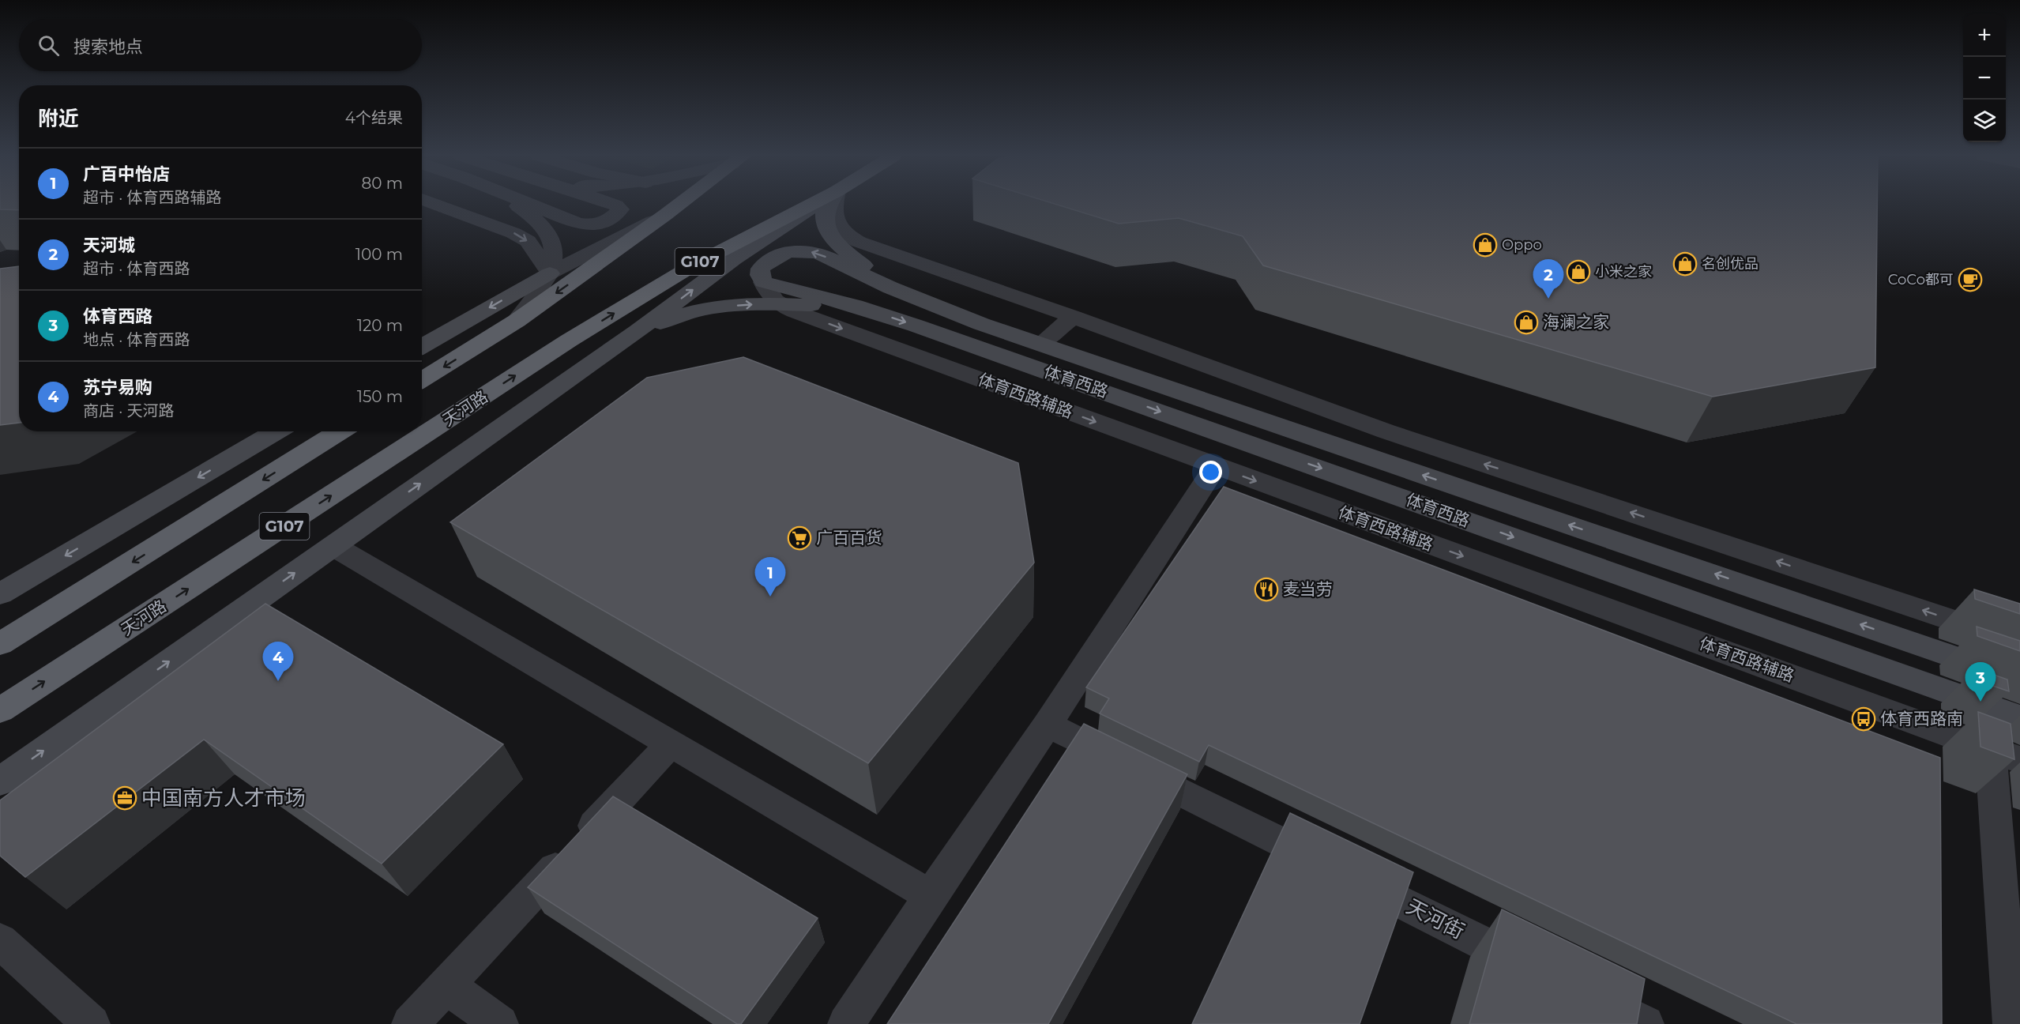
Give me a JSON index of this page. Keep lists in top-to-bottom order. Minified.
{"streets":{"highway":["G107","天河路"],"main road":["体育西路"],"street":["体育西路辅路","天河街"]},"crossings":[["体育西路","体育西路辅路"]],"places":{"shop":["Oppo","名创优品","小米之家","海澜之家"],"cafe":["CoCo都可"],"supermarket":["广百百货"],"restaurant":["麦当劳"],"bus stop":["体育西路南"],"office":["中国南方人才市场"]},"page":{"map_buttons":["+","−"],"search":"搜索地点","heading":["附近","4个结果"],"list":[{"mark":"1","name":"广百中怡店","note":"超市 · 体育西路辅路","value":"80 m"},{"mark":"2","name":"天河城","note":"超市 · 体育西路","value":"100 m"},{"mark":"3","name":"体育西路","note":"地点 · 体育西路","value":"120 m"},{"mark":"4","name":"苏宁易购","note":"商店 · 天河路","value":"150 m"}],"pins":["2","1","4","3"]}}
